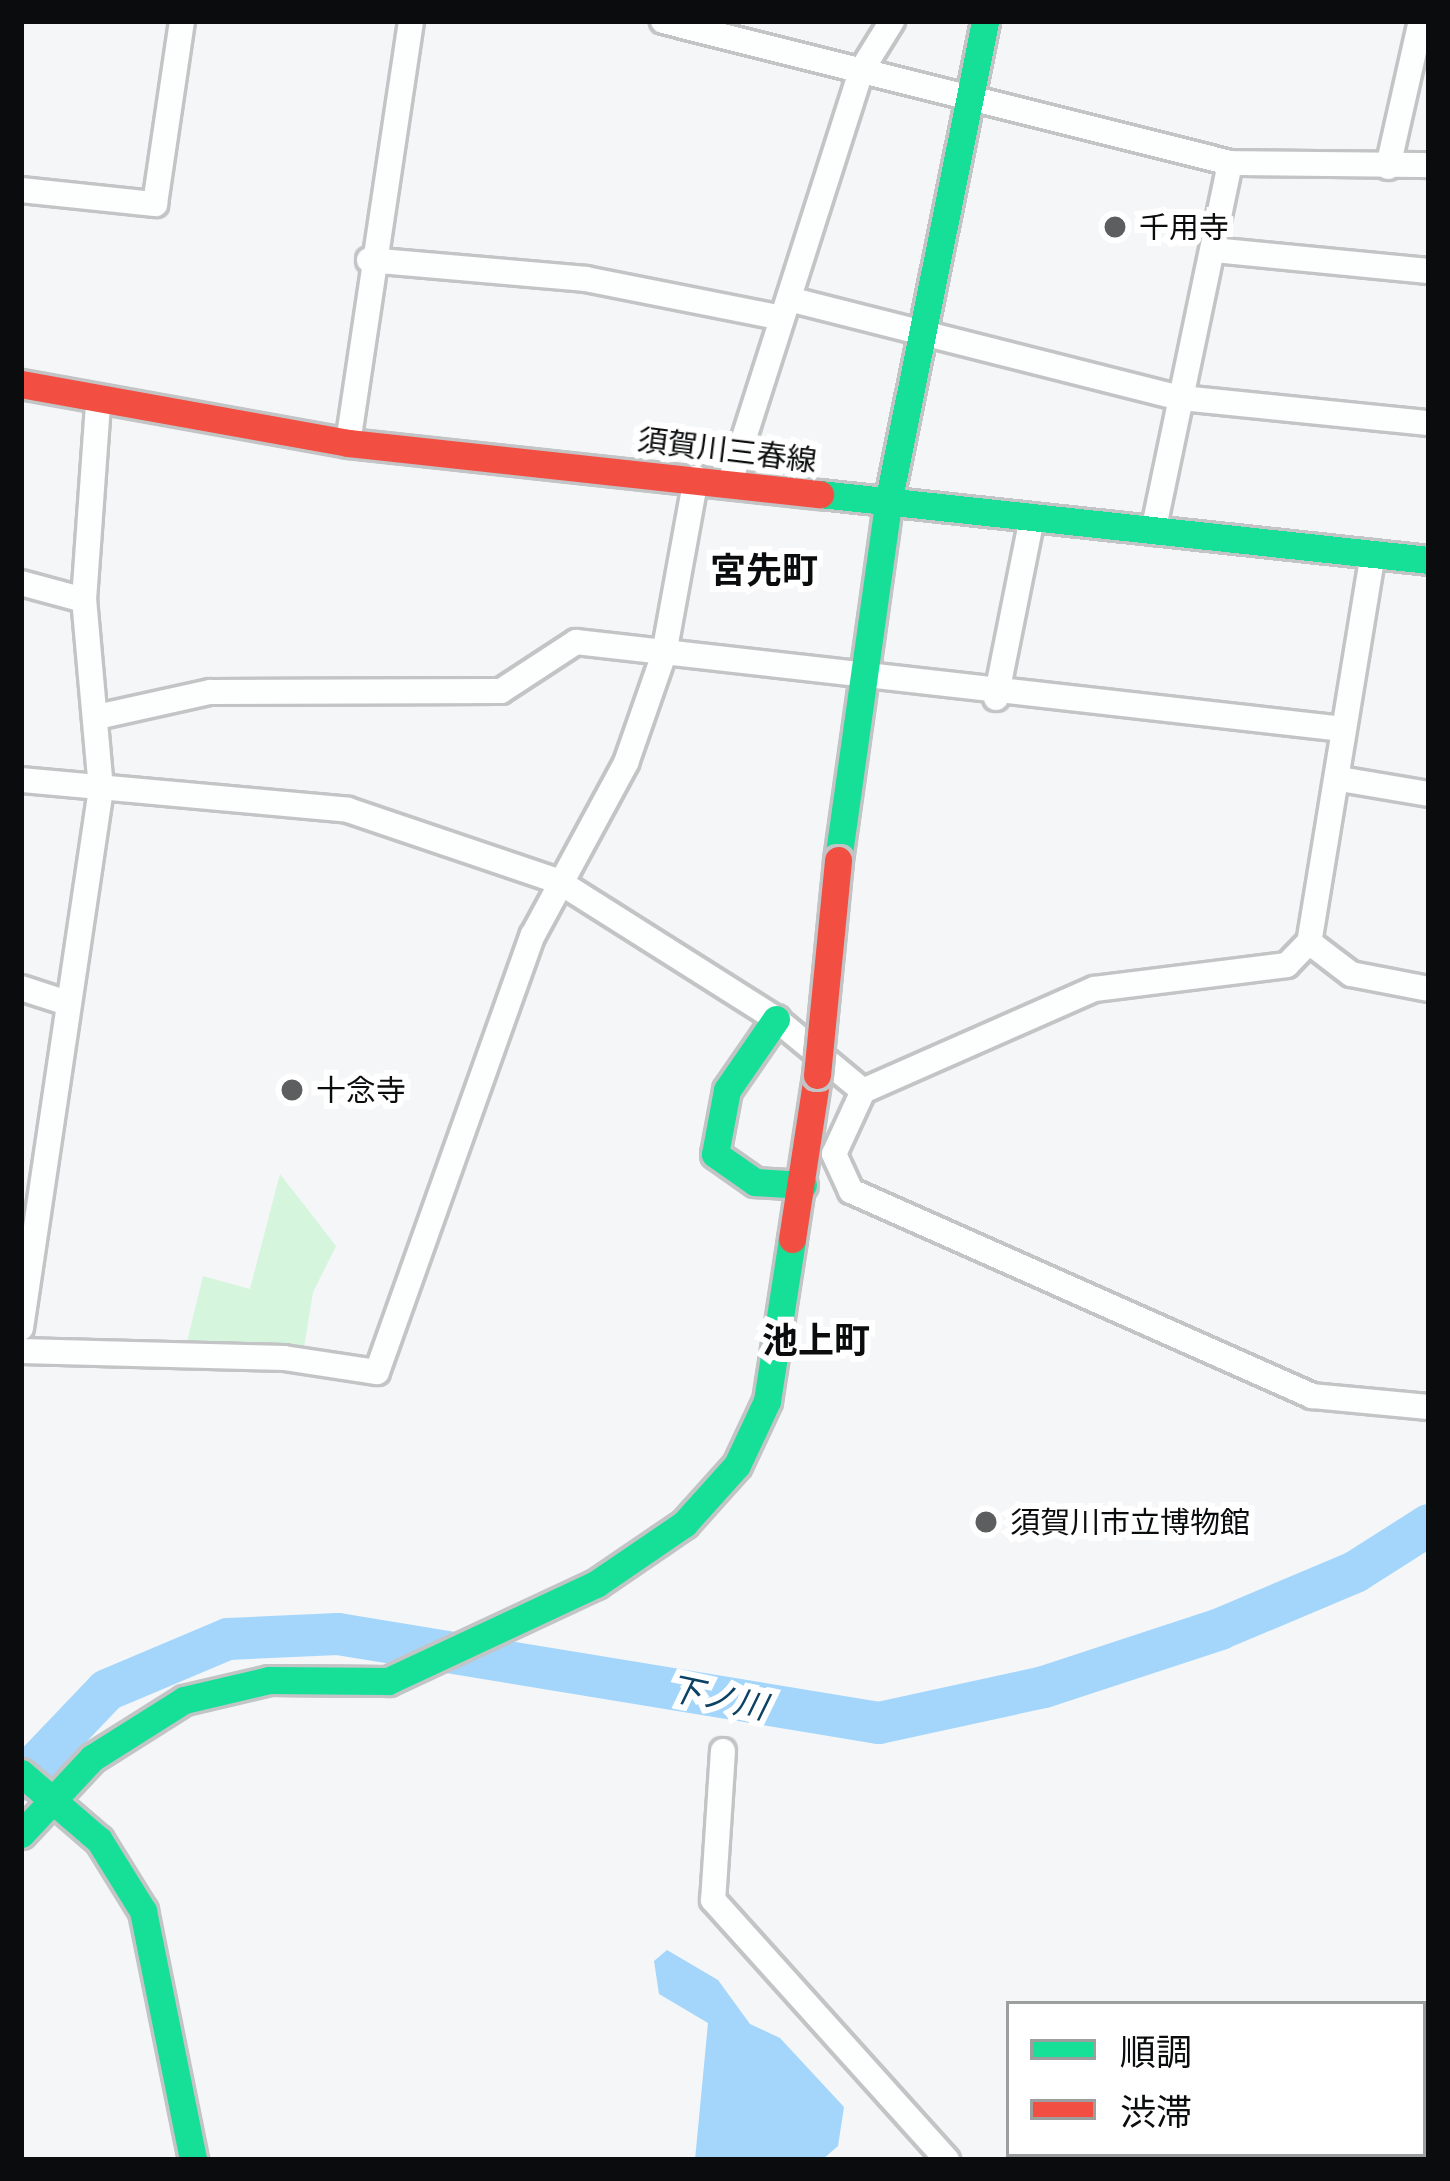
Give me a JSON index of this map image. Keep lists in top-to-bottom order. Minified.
{"streets":{"street":["須賀川三春線"]},"districts":["宮先町","池上町"],"water":["下ノ川"],"places":["千用寺","十念寺","須賀川市立博物館"],"legend":["順調","渋滞"]}
